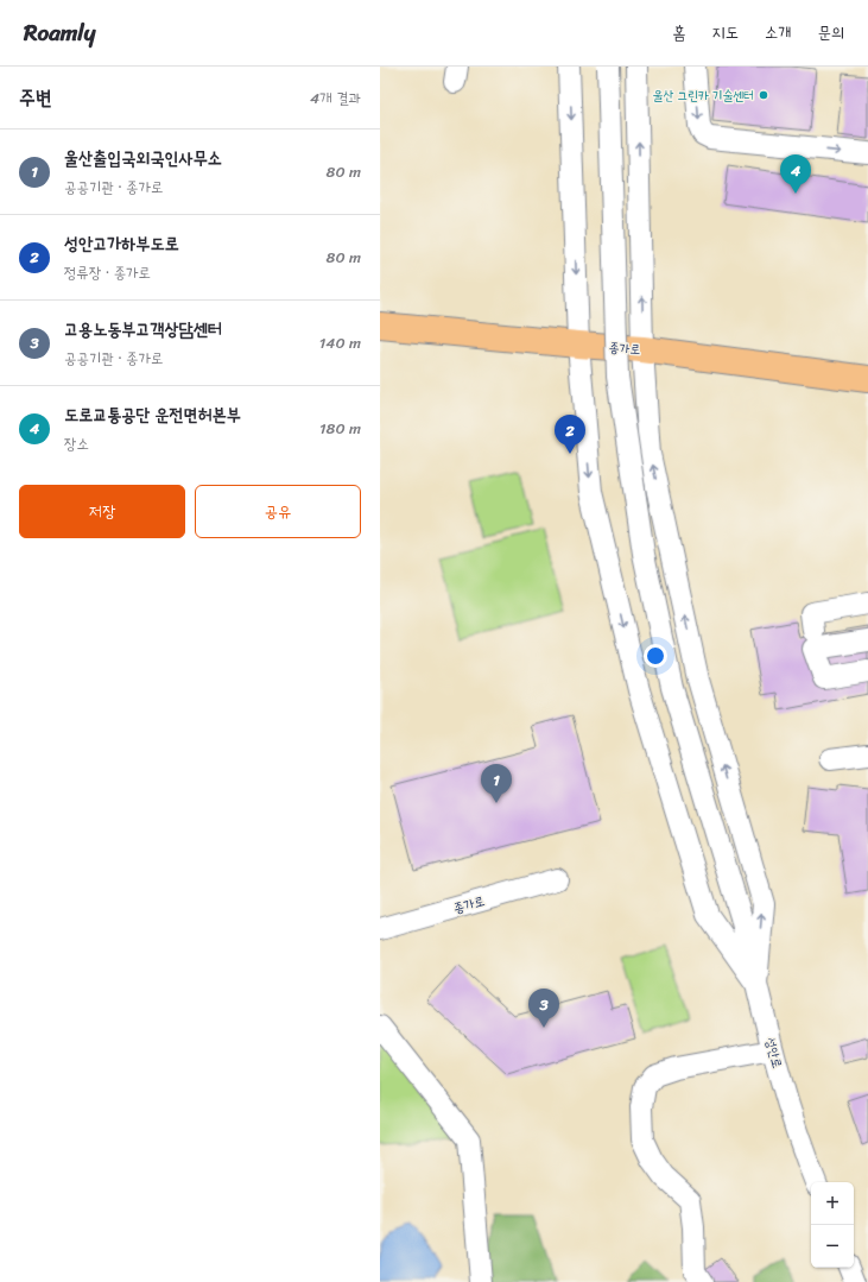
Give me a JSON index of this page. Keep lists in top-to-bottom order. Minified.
{"streets":{"main road":["종가로"],"street":["성안로"]},"places":["울산 그린카 기술센터"],"page":{"header":"Roamly","nav":["홈","지도","소개","문의"],"heading":["주변","4개 결과"],"list":[{"mark":"1","name":"울산출입국외국인사무소","note":"공공기관 · 종가로","value":"80 m"},{"mark":"2","name":"성안고가하부도로","note":"정류장 · 종가로","value":"80 m"},{"mark":"3","name":"고용노동부고객상담센터","note":"공공기관 · 종가로","value":"140 m"},{"mark":"4","name":"도로교통공단 운전면허본부","note":"장소","value":"180 m"}],"pins":["4","2","1","3"],"buttons":["저장","공유"],"map_buttons":["+","−"]}}
